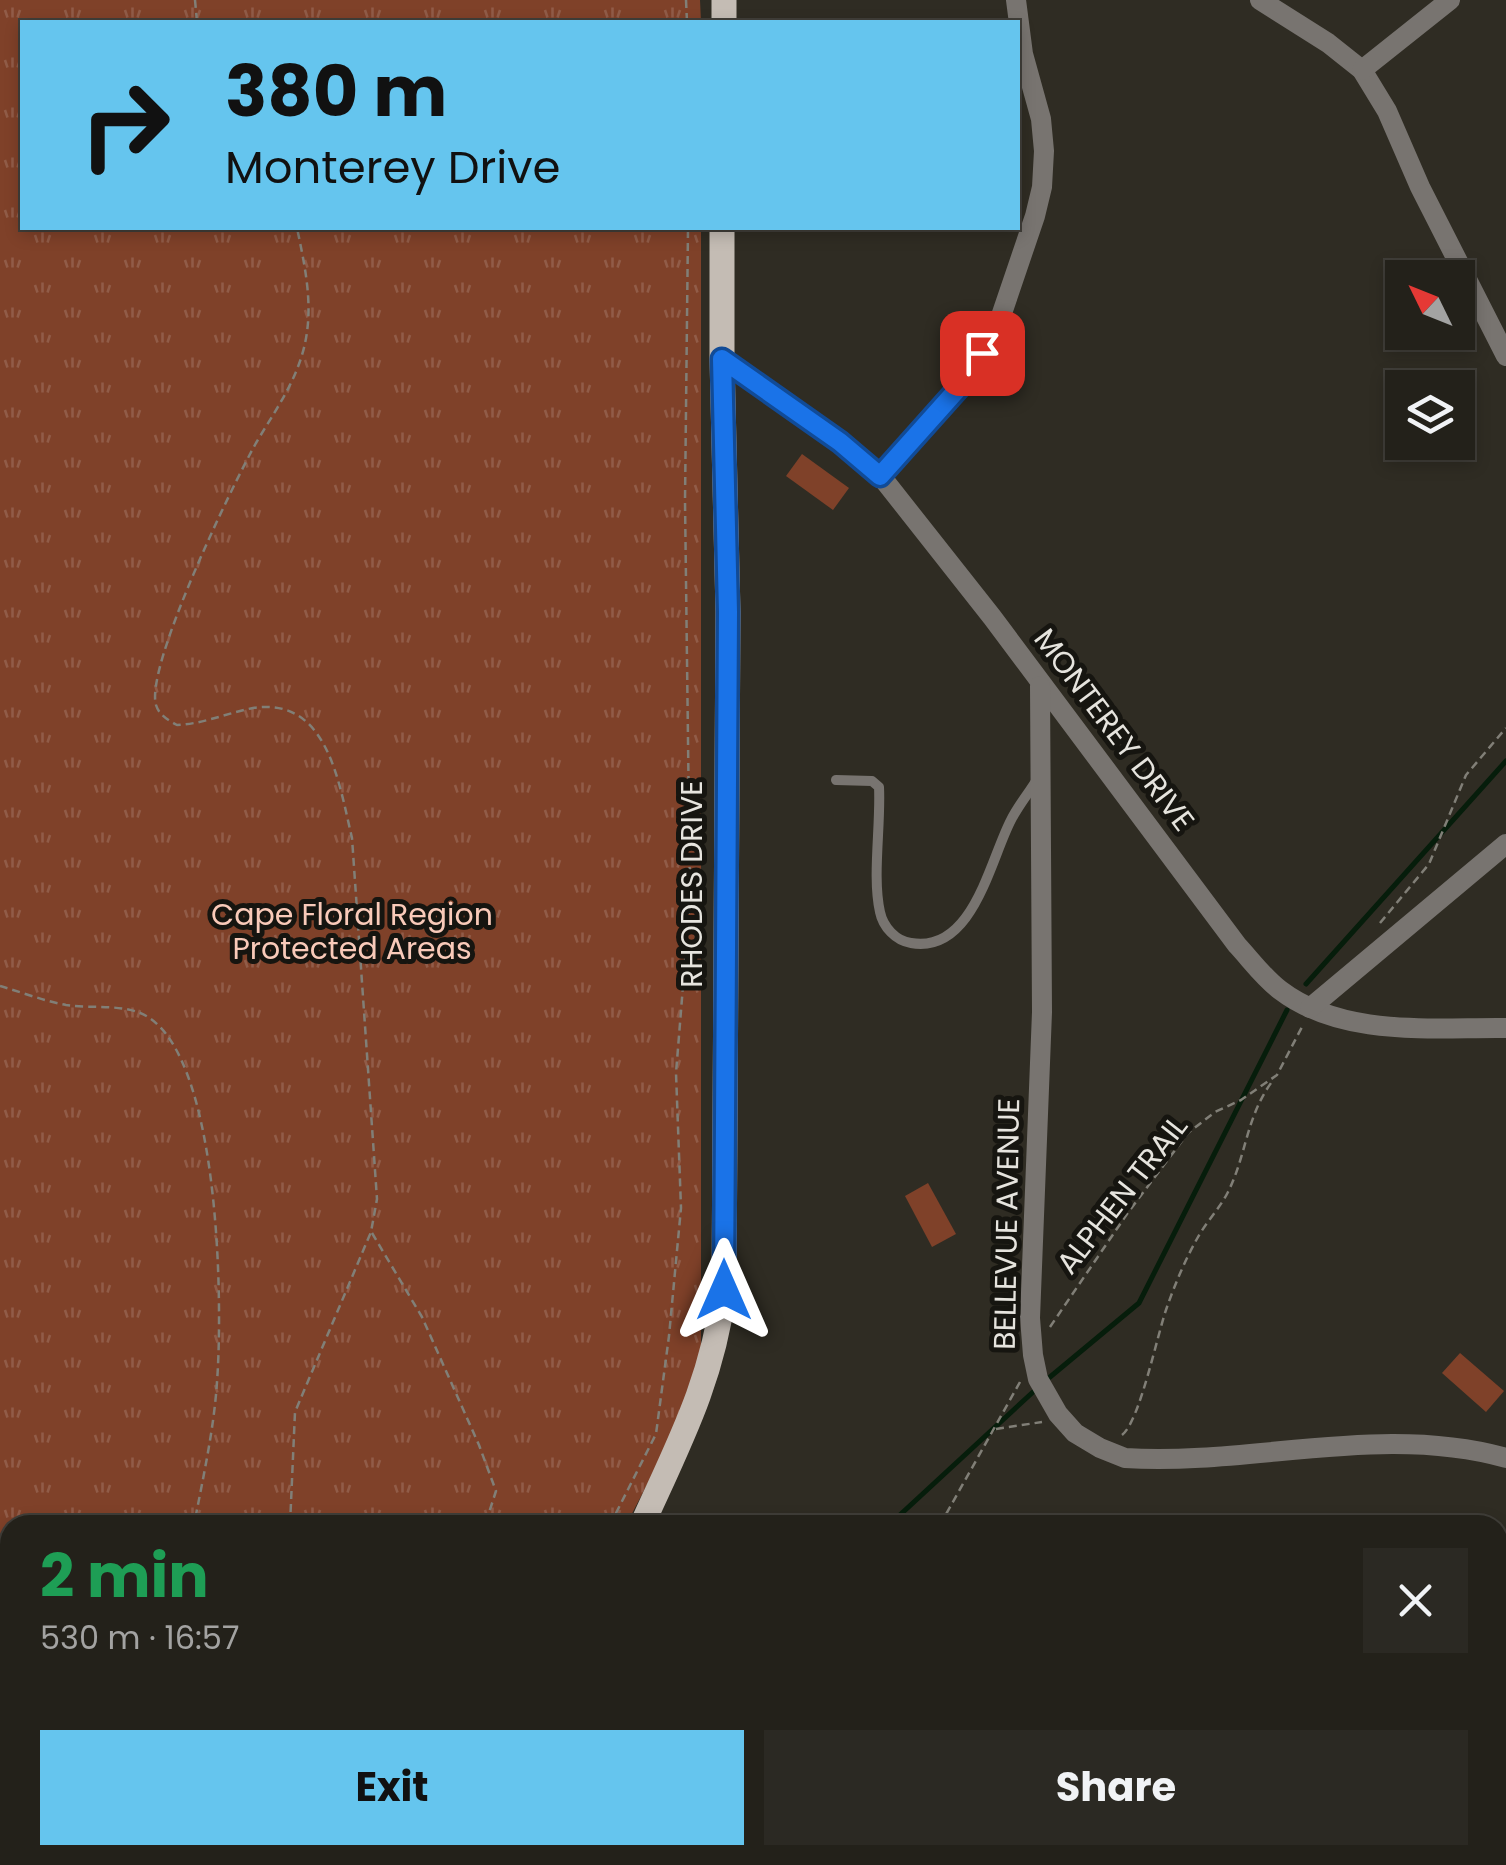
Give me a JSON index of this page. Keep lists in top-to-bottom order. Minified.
{"streets":{"main road":["RHODES DRIVE"],"street":["MONTEREY DRIVE","BELLEVUE AVENUE"],"path":["ALPHEN TRAIL"]},"crossings":[["MONTEREY DRIVE","RHODES DRIVE"],["MONTEREY DRIVE","BELLEVUE AVENUE"]],"parks":["Cape Floral Region Protected Areas"],"north":"top left","page":{"turn":["380 m","Monterey Drive"],"heading":["2 min","530 m · 16:57"],"buttons":["Exit","Share"]}}
